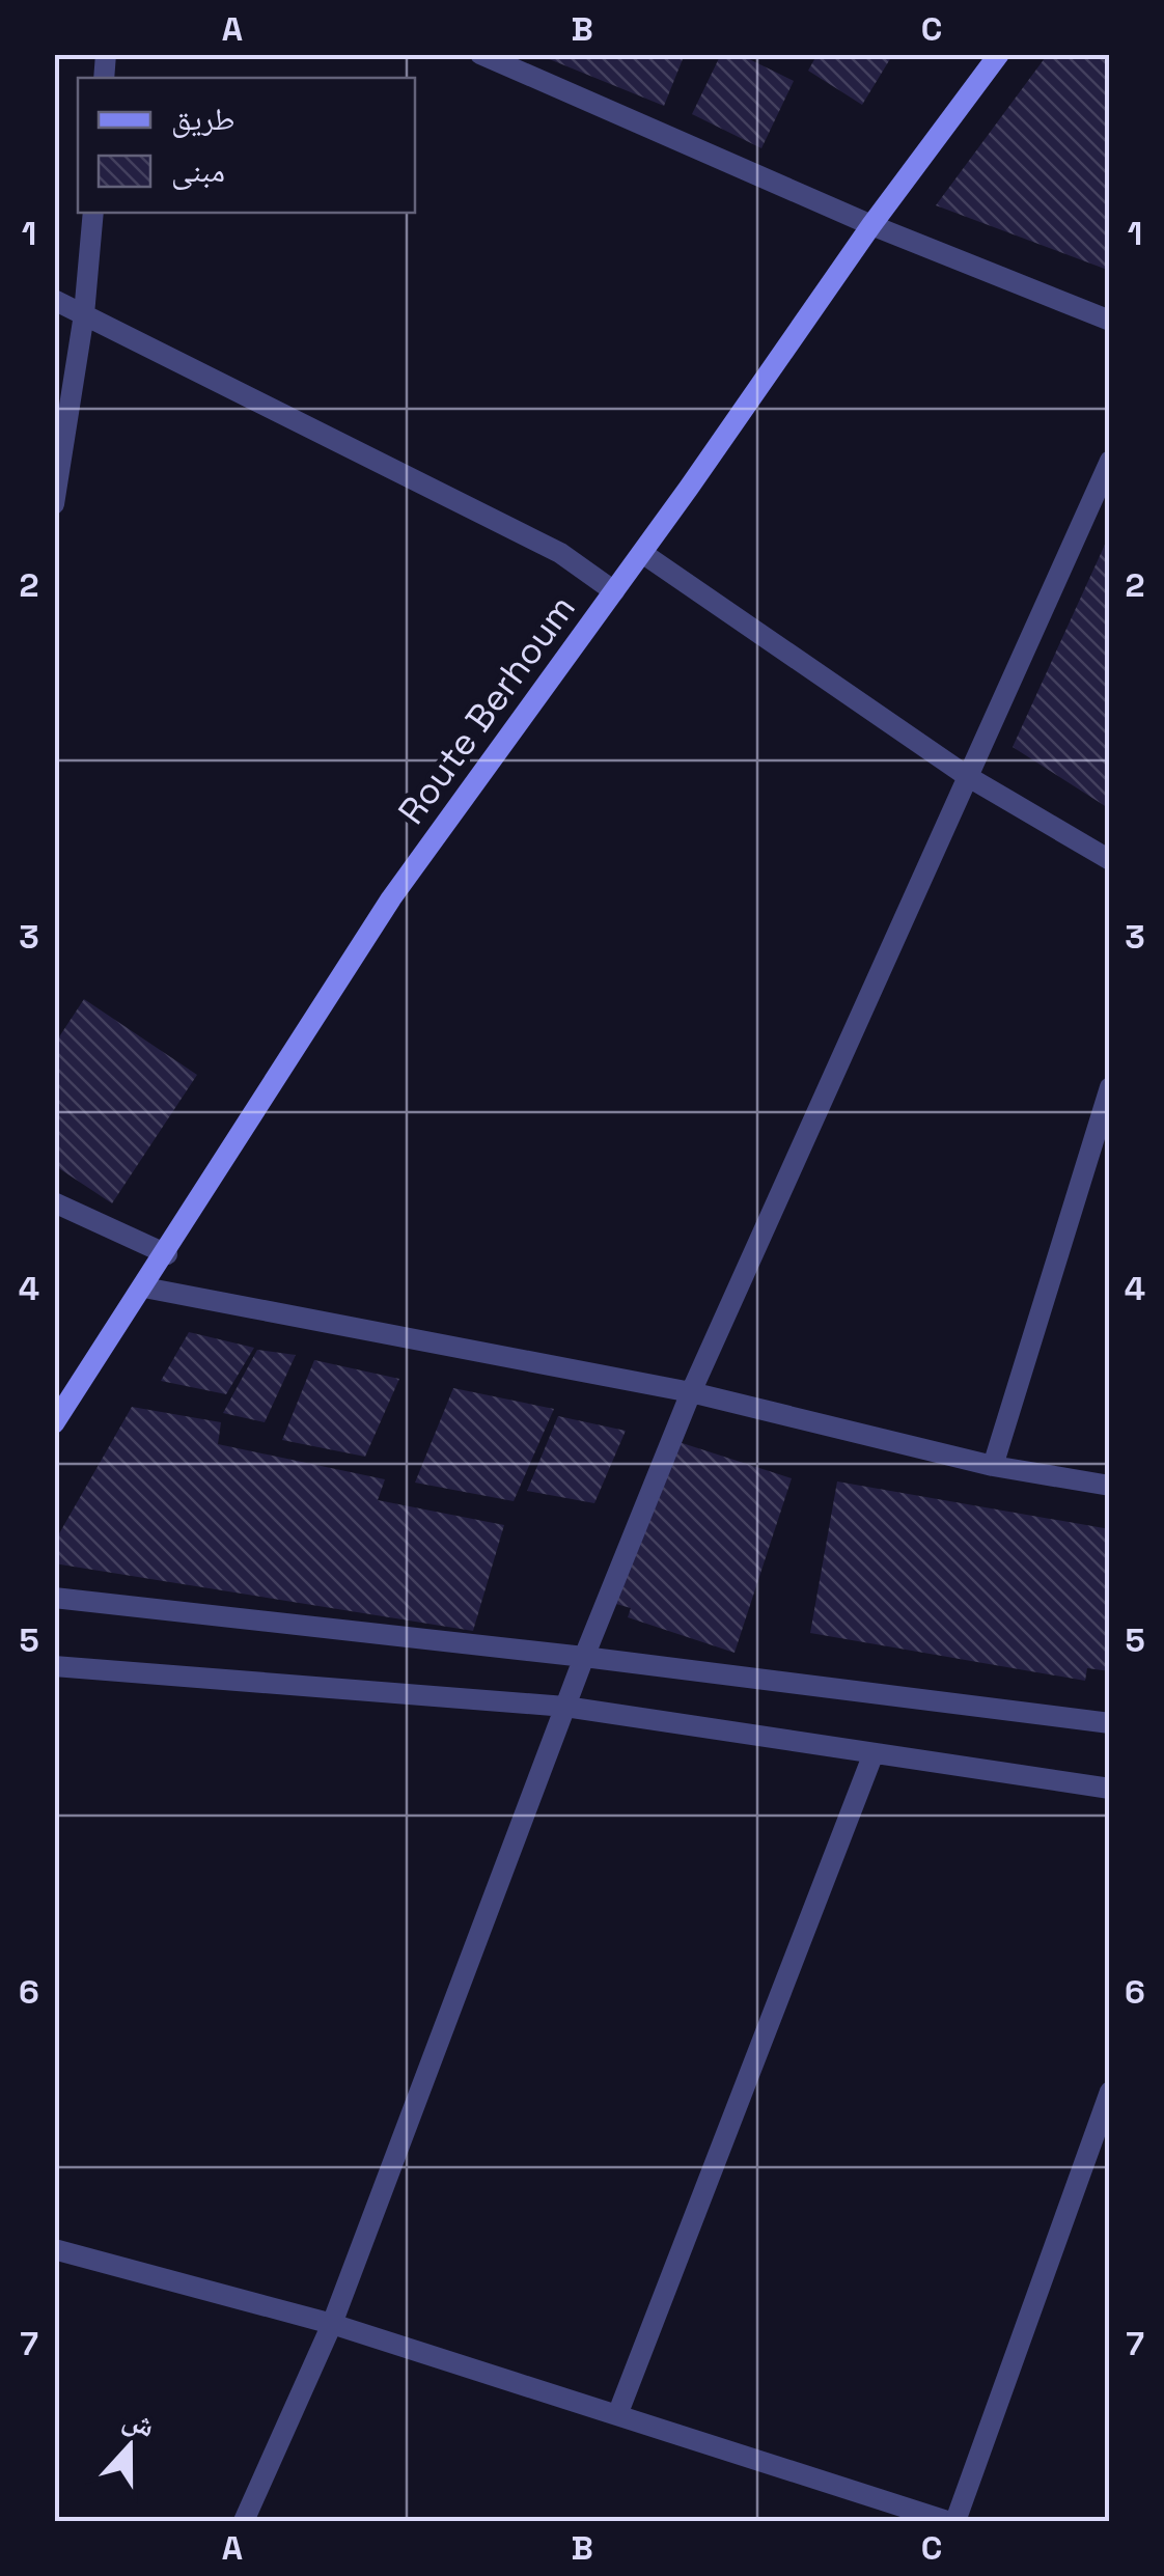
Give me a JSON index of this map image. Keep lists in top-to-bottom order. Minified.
{"streets":{"main road":["Route Berhoum"]},"legend":["طريق","مبنى"],"north":"top","grid":{"columns":["A","B","C"],"rows":["1","2","3","4","5","6","7"]}}
